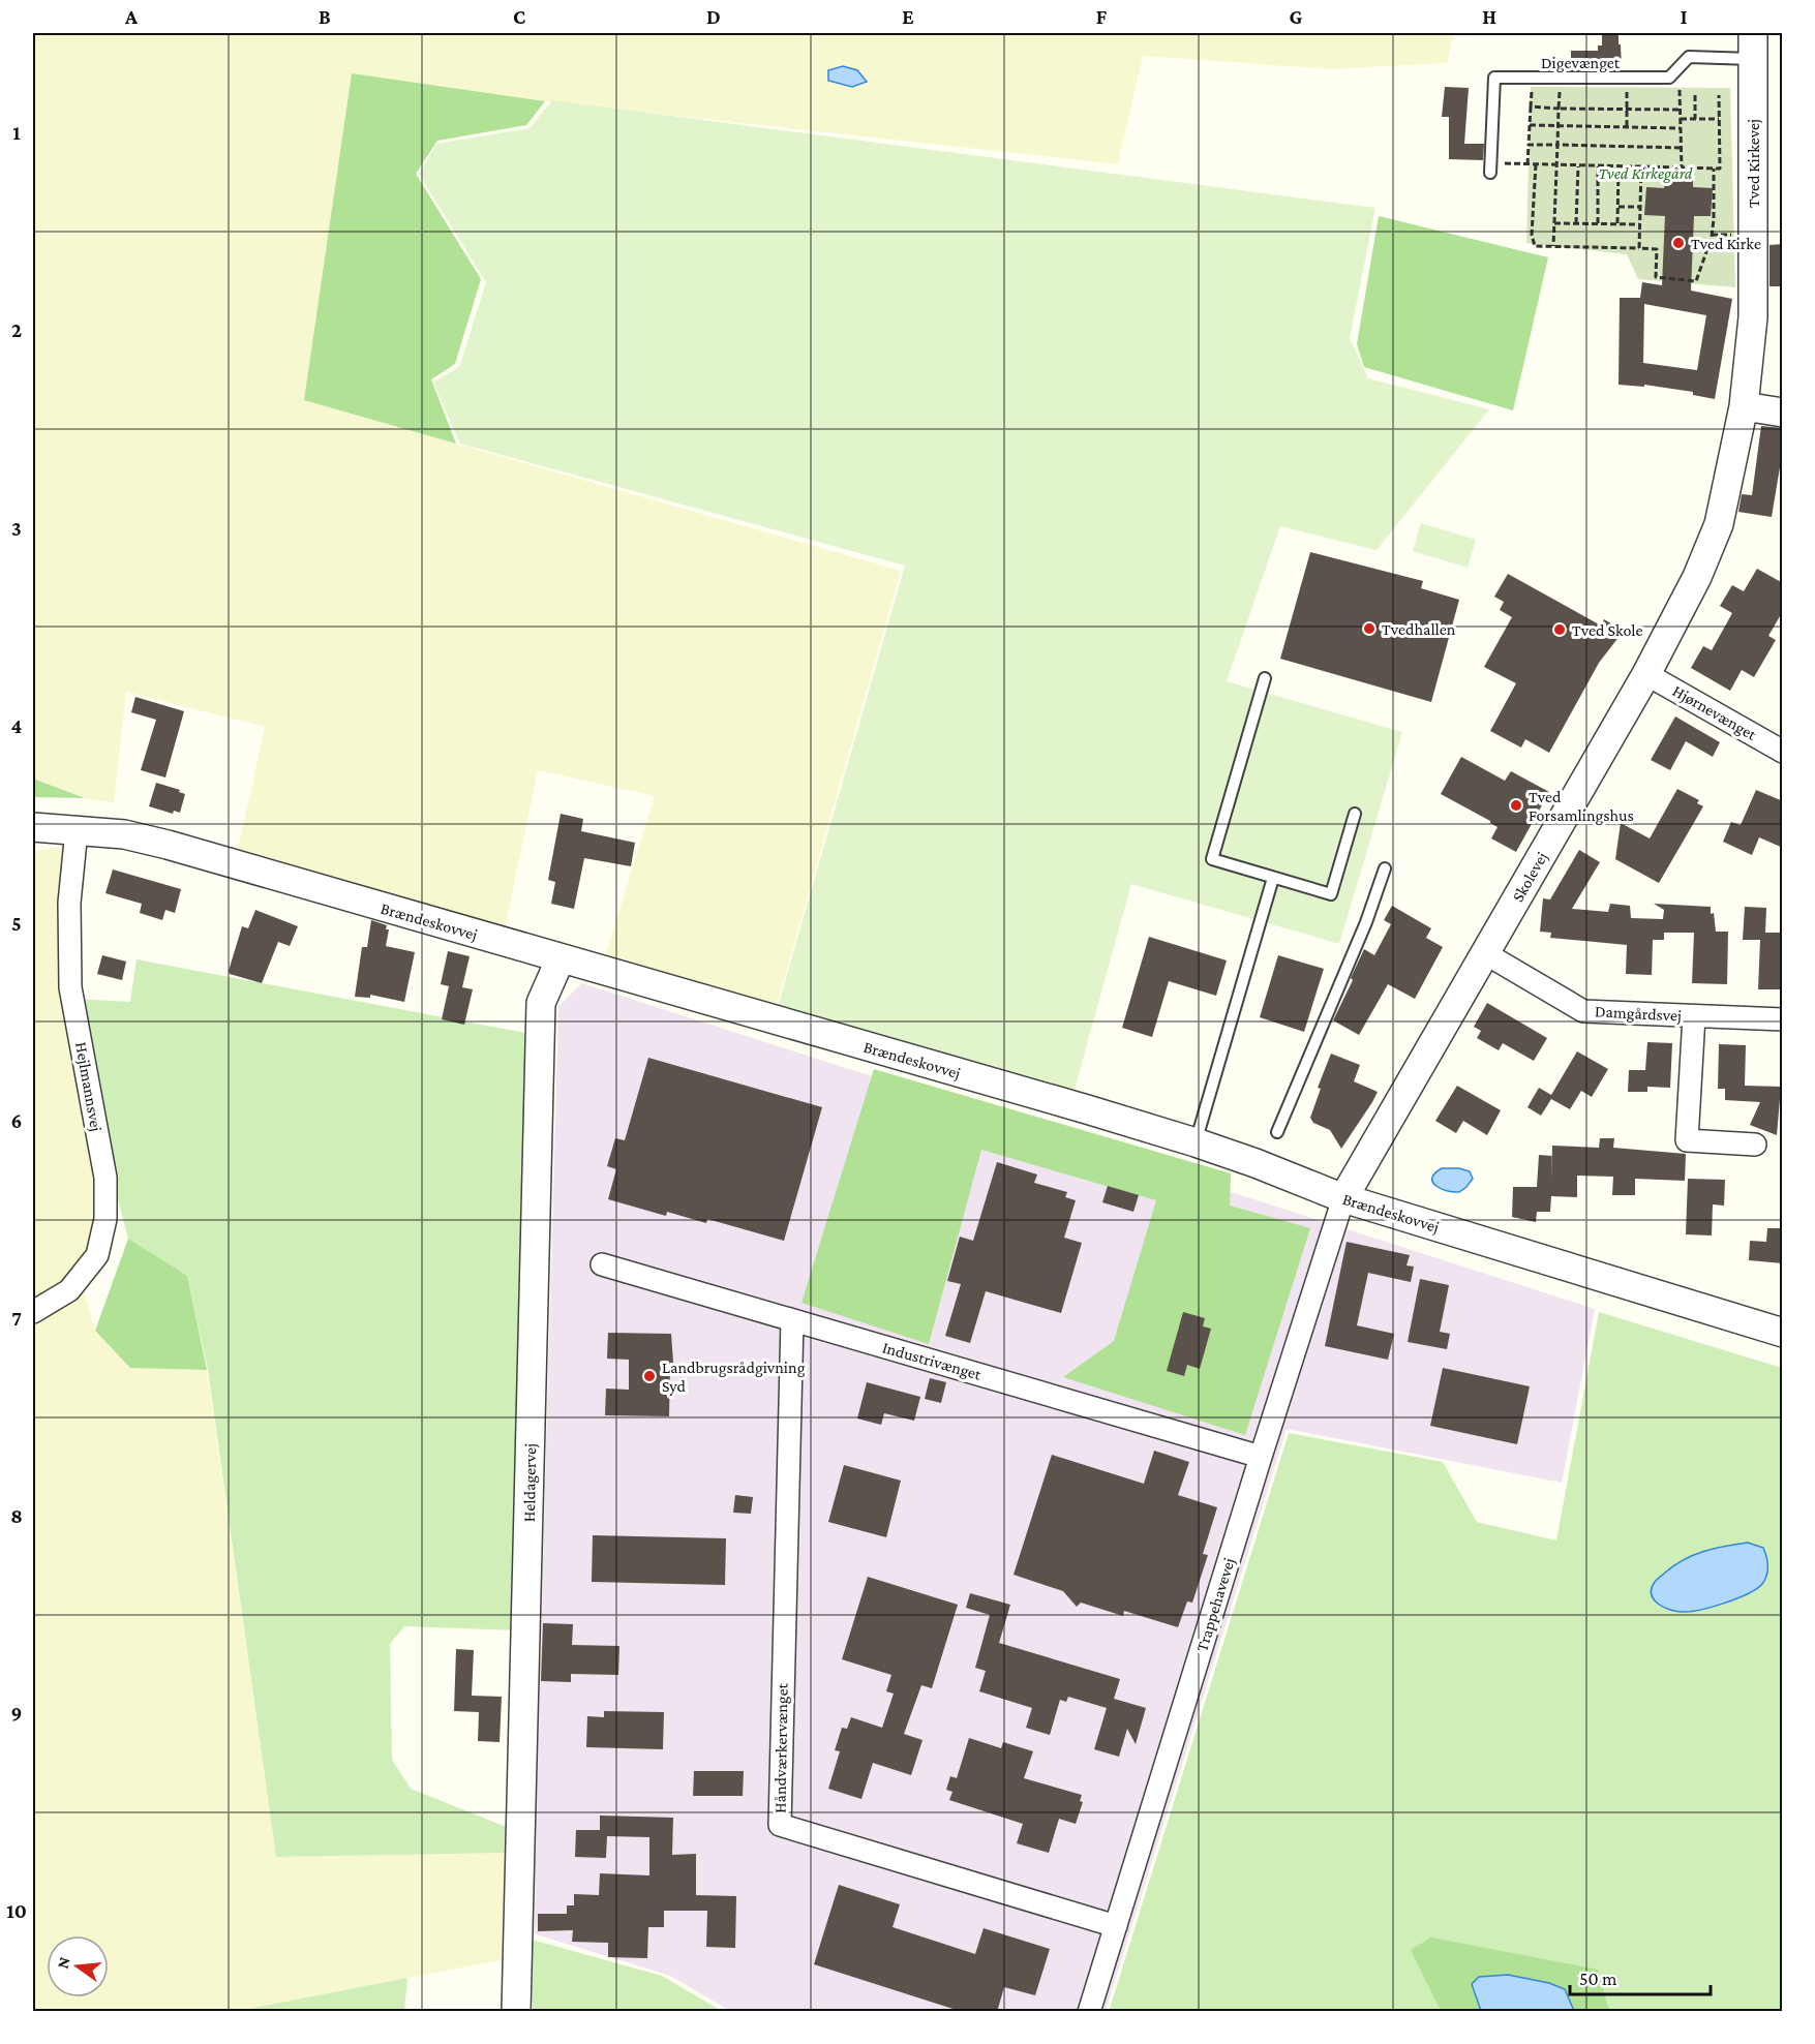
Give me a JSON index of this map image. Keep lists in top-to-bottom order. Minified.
{"streets":{"street":["Tved Kirkevej","Hjørnevænget","Skolevej","Brændeskovvej","Damgårdsvej","Hejlmannsvej","Industrivænget","Heldagervej","Trappehavevej","Håndværkervænget"],"lane":["Digevænget"]},"crossings":[["Tved Kirkevej","Skolevej"],["Hjørnevænget","Skolevej"],["Skolevej","Brændeskovvej"],["Skolevej","Damgårdsvej"],["Skolevej","Trappehavevej"],["Brændeskovvej","Hejlmannsvej"],["Brændeskovvej","Heldagervej"],["Brændeskovvej","Trappehavevej"],["Industrivænget","Trappehavevej"],["Industrivænget","Håndværkervænget"],["Trappehavevej","Håndværkervænget"]],"parks":["Tved Kirkegård"],"places":["Tved Kirke","Tvedhallen","Tved Skole","Tved Forsamlingshus","Landbrugsrådgivning Syd"],"scale_bar":"50 m","north":"left","grid":{"columns":["A","B","C","D","E","F","G","H","I"],"rows":["1","2","3","4","5","6","7","8","9","10"]}}
